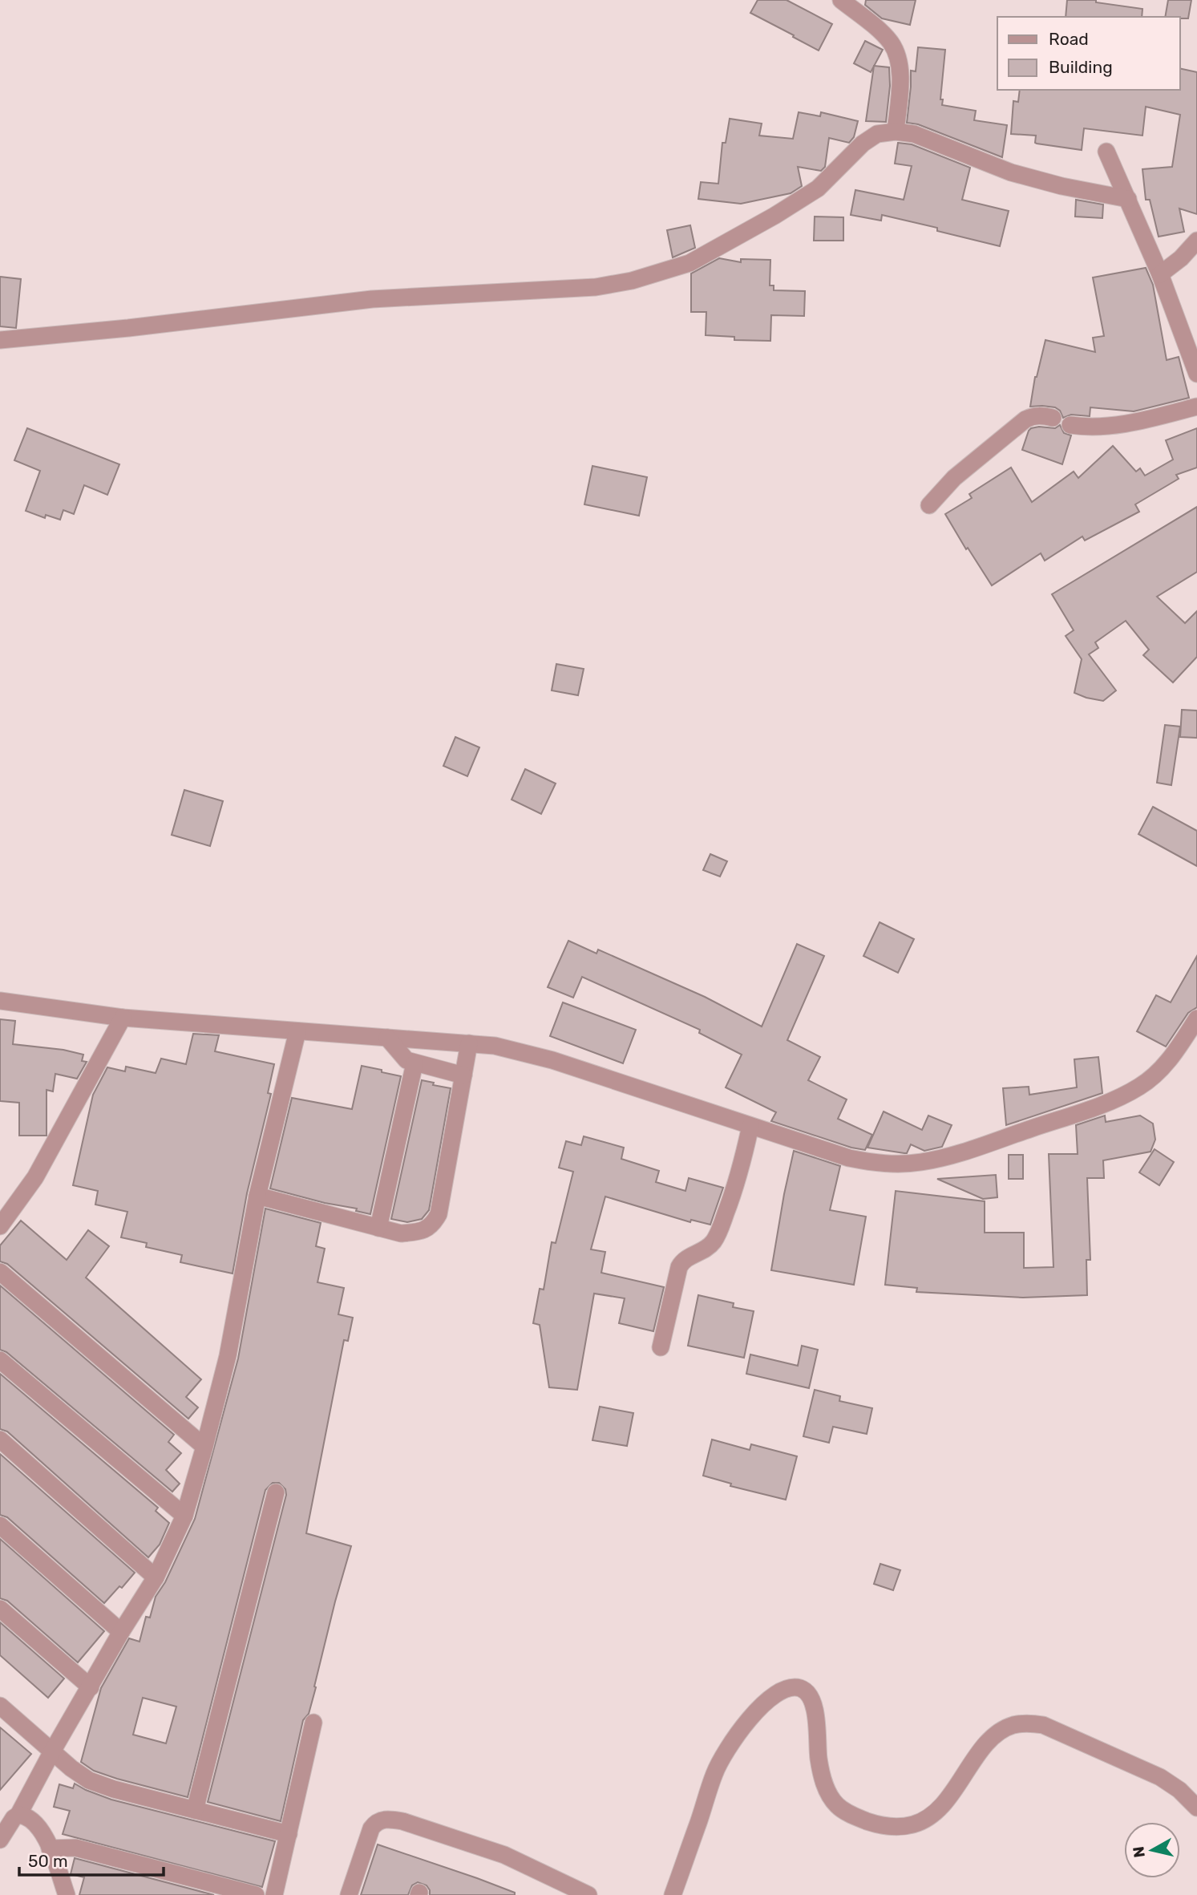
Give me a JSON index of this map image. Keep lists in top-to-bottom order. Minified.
{"legend":["Road","Building"],"scale_bar":"50 m","north":"left"}
